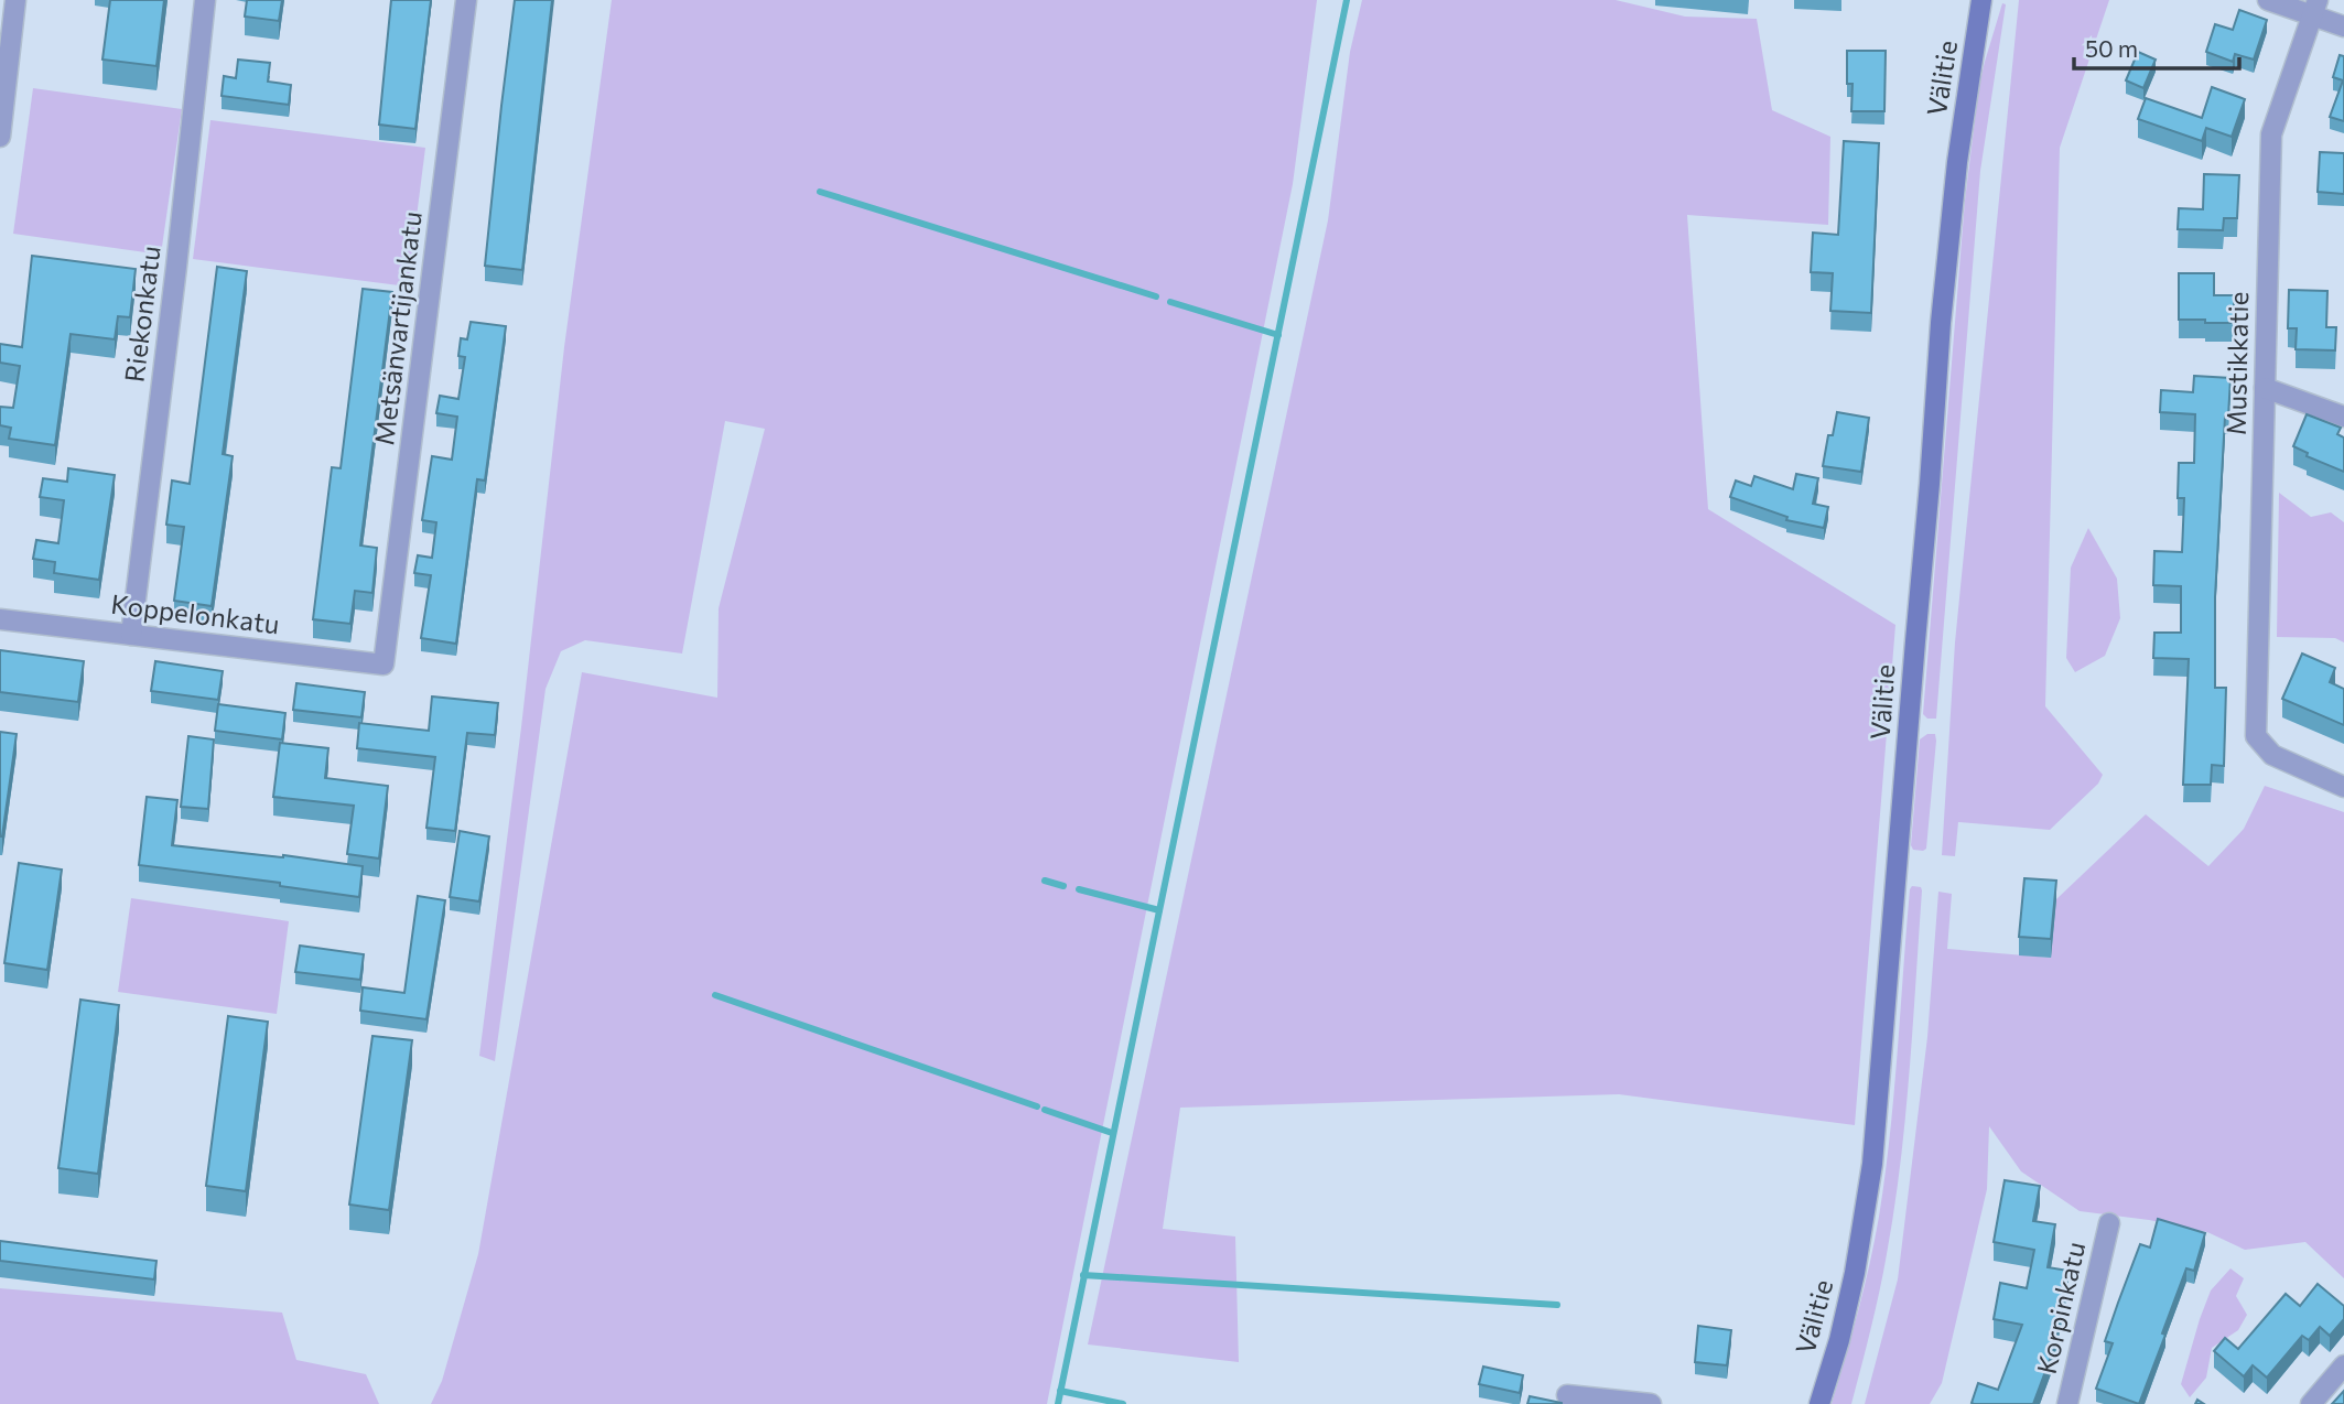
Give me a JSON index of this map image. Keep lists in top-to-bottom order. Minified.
{"streets":{"main road":["Välitie"],"street":["Riekonkatu","Metsänvartijankatu","Mustikkatie","Koppelonkatu","Korpinkatu"]},"crossings":[["Riekonkatu","Koppelonkatu"],["Metsänvartijankatu","Koppelonkatu"]],"scale_bar":"50 m"}
